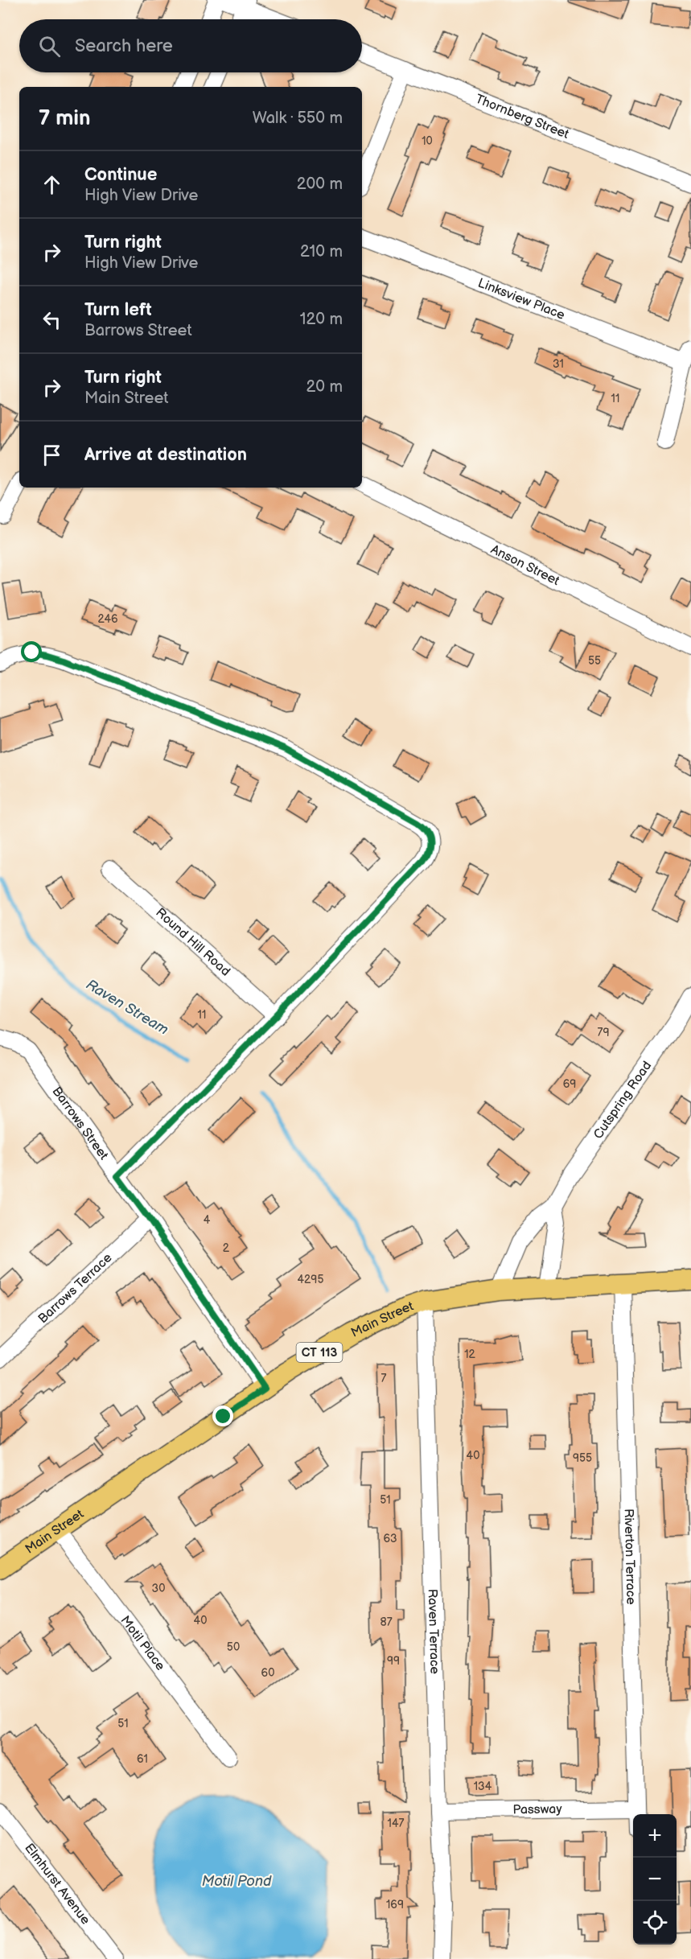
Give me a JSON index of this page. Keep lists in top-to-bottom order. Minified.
{"streets":{"main road":["Main Street","CT 113"],"street":["Thornberg Street","Linksview Place","Anson Street","Round Hill Road","Cutspring Road","Barrows Street","Barrows Terrace","Riverton Terrace","Raven Terrace","Motil Place","Passway","Elmhurst Avenue"]},"crossings":[["Cutspring Road","Main Street"],["Barrows Street","Barrows Terrace"],["Barrows Street","Main Street"],["Main Street","Riverton Terrace"],["Main Street","Raven Terrace"],["Main Street","Motil Place"],["Riverton Terrace","Passway"],["Raven Terrace","Passway"]],"water":["Raven Stream","Motil Pond"],"house_numbers":["10","31","11","246","55","11","79","69","4","2","4295","12","7","40","955","51","63","30","40","87","50","99","60","51","61","134","147","169"],"page":{"search":"Search here","heading":["7 min","Walk · 550 m"],"list":[["Continue","High View Drive","200 m"],["Turn right","High View Drive","210 m"],["Turn left","Barrows Street","120 m"],["Turn right","Main Street","20 m"],"Arrive at destination"],"map_buttons":["+","−"]}}
